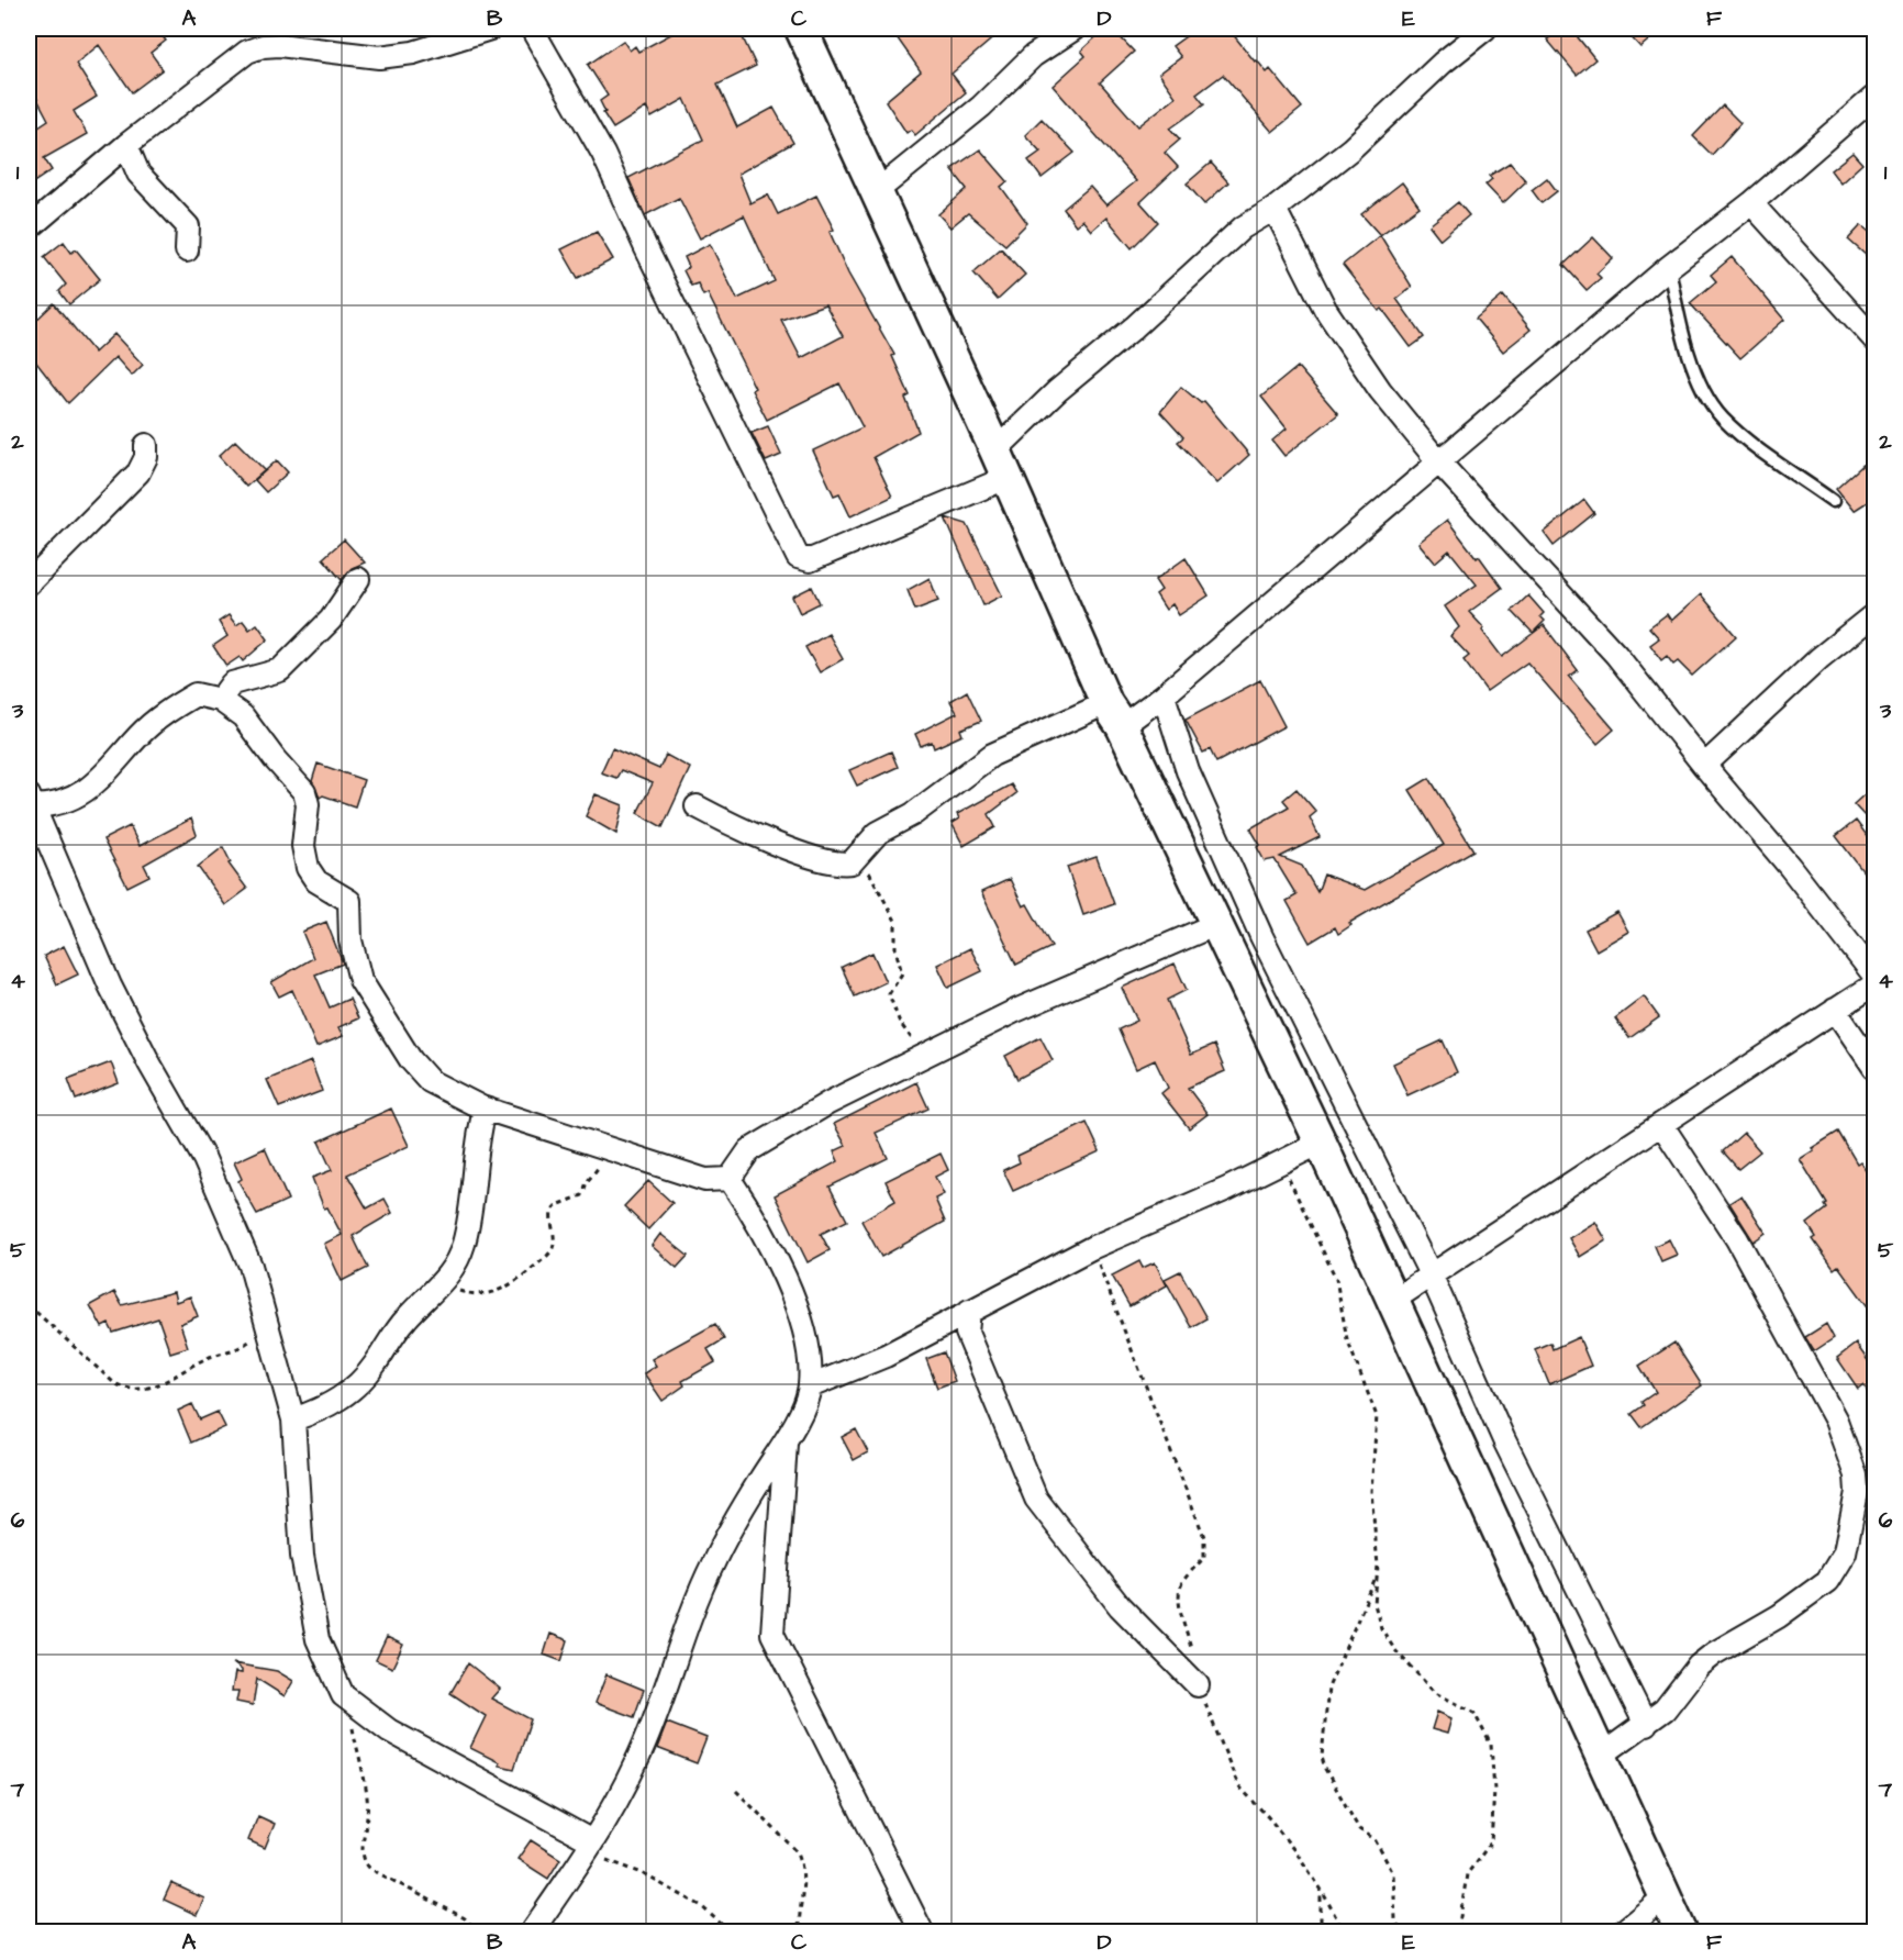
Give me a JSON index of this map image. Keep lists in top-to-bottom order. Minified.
{"grid":{"columns":["A","B","C","D","E","F"],"rows":["1","2","3","4","5","6","7"]}}
